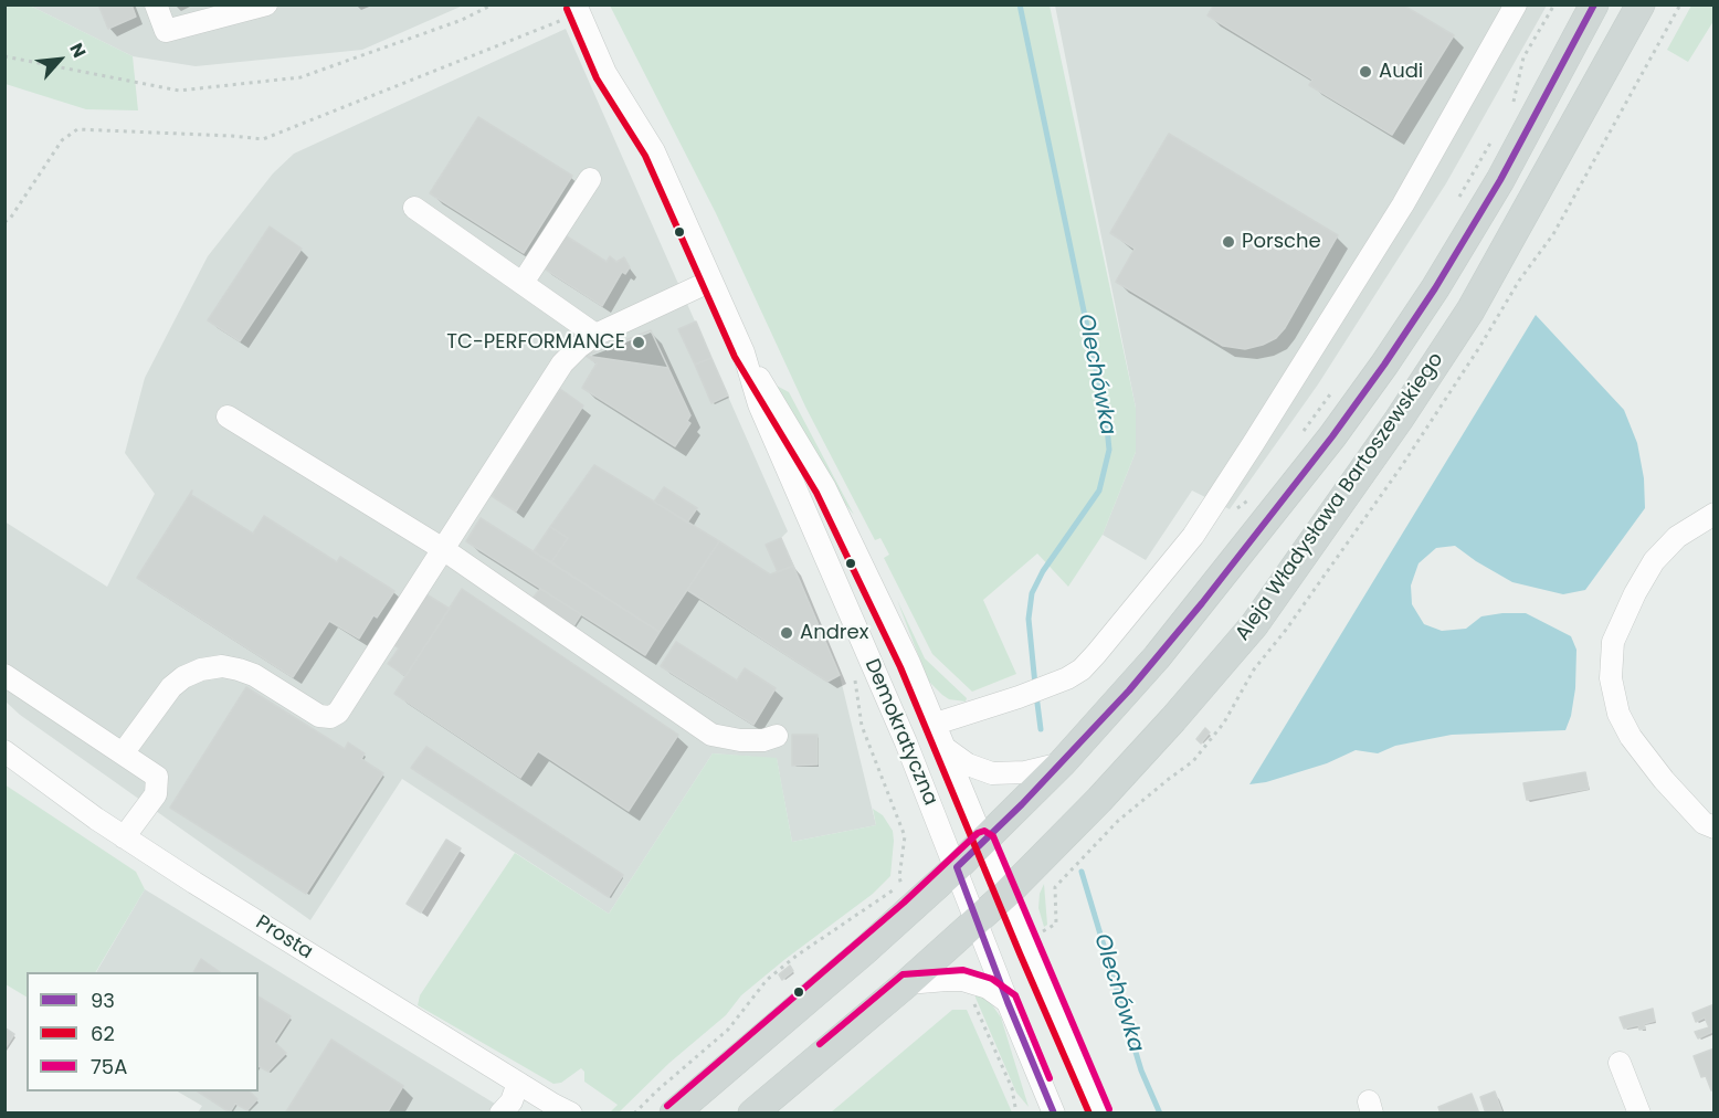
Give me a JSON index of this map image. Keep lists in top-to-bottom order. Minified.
{"streets":{"main road":["Aleja Władysława Bartoszewskiego"],"street":["Demokratyczna","Prosta"]},"crossings":[["Aleja Władysława Bartoszewskiego","Demokratyczna"]],"water":["Olechówka"],"places":["Audi","Porsche","TC-PERFORMANCE","Andrex"],"lines":["transit line 93","transit line 62","transit line 75A"],"legend":["93","62","75A"],"north":"top right"}
